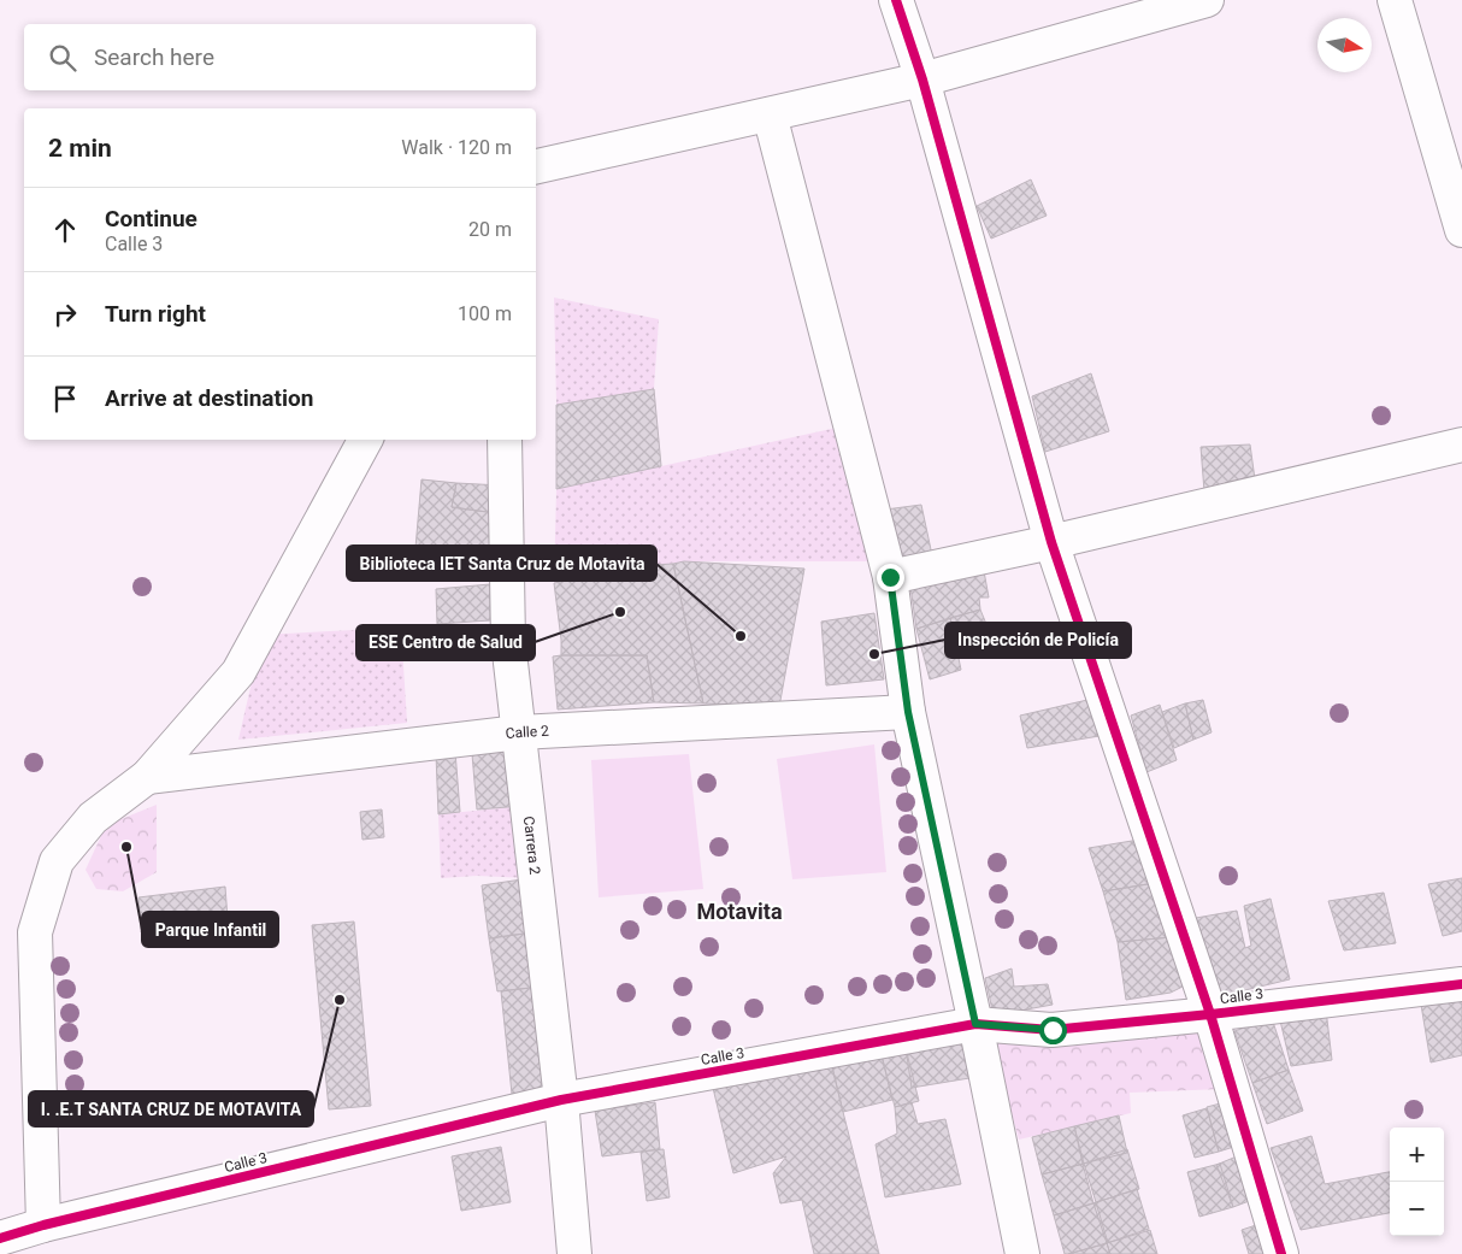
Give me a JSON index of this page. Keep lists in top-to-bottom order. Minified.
{"streets":{"street":["Calle 2","Carrera 2","Calle 3"]},"crossings":[["Calle 2","Carrera 2"],["Carrera 2","Calle 3"]],"districts":["Motavita"],"places":["ESE Centro de Salud","Biblioteca IET Santa Cruz de Motavita","Inspección de Policía","Parque Infantil","I. .E.T SANTA CRUZ DE MOTAVITA"],"north":"right","page":{"search":"Search here","heading":["2 min","Walk · 120 m"],"list":[["Continue","Calle 3","20 m"],["Turn right","100 m"],"Arrive at destination"],"map_buttons":["+","−"]}}
